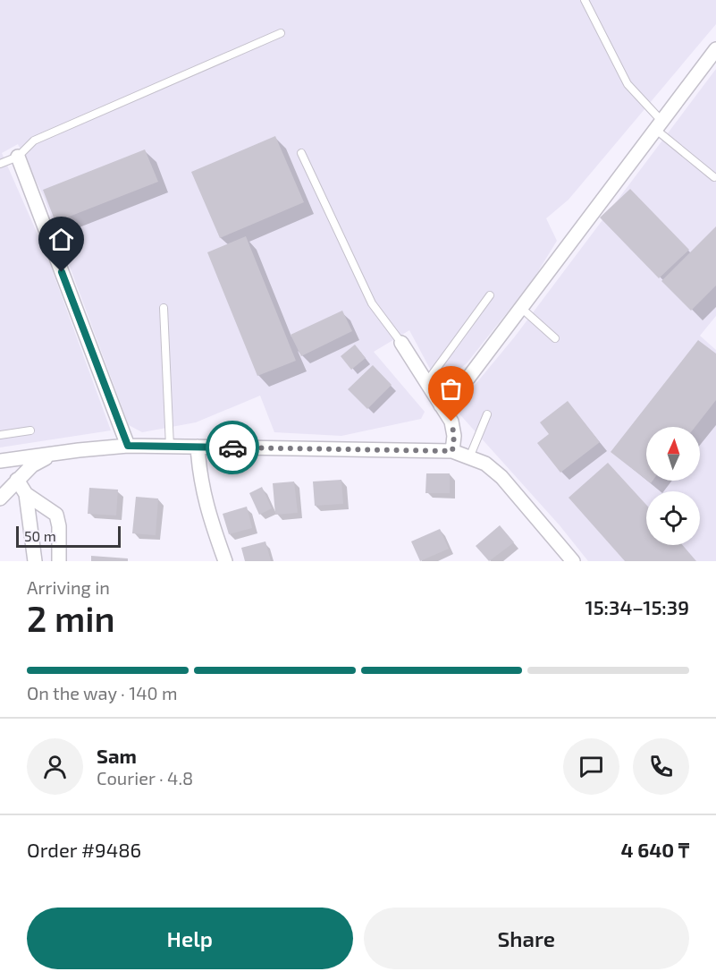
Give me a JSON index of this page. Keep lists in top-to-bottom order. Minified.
{"scale_bar":"50 m","north":"top","page":{"scale":"50 m","heading":["2 min","Arriving in","15:34–15:39"],"panel":["Sam","Courier · 4.8","Order #9486","4 640 ₸"],"bar":"On the way · 140 m","buttons":["Help","Share"]}}
